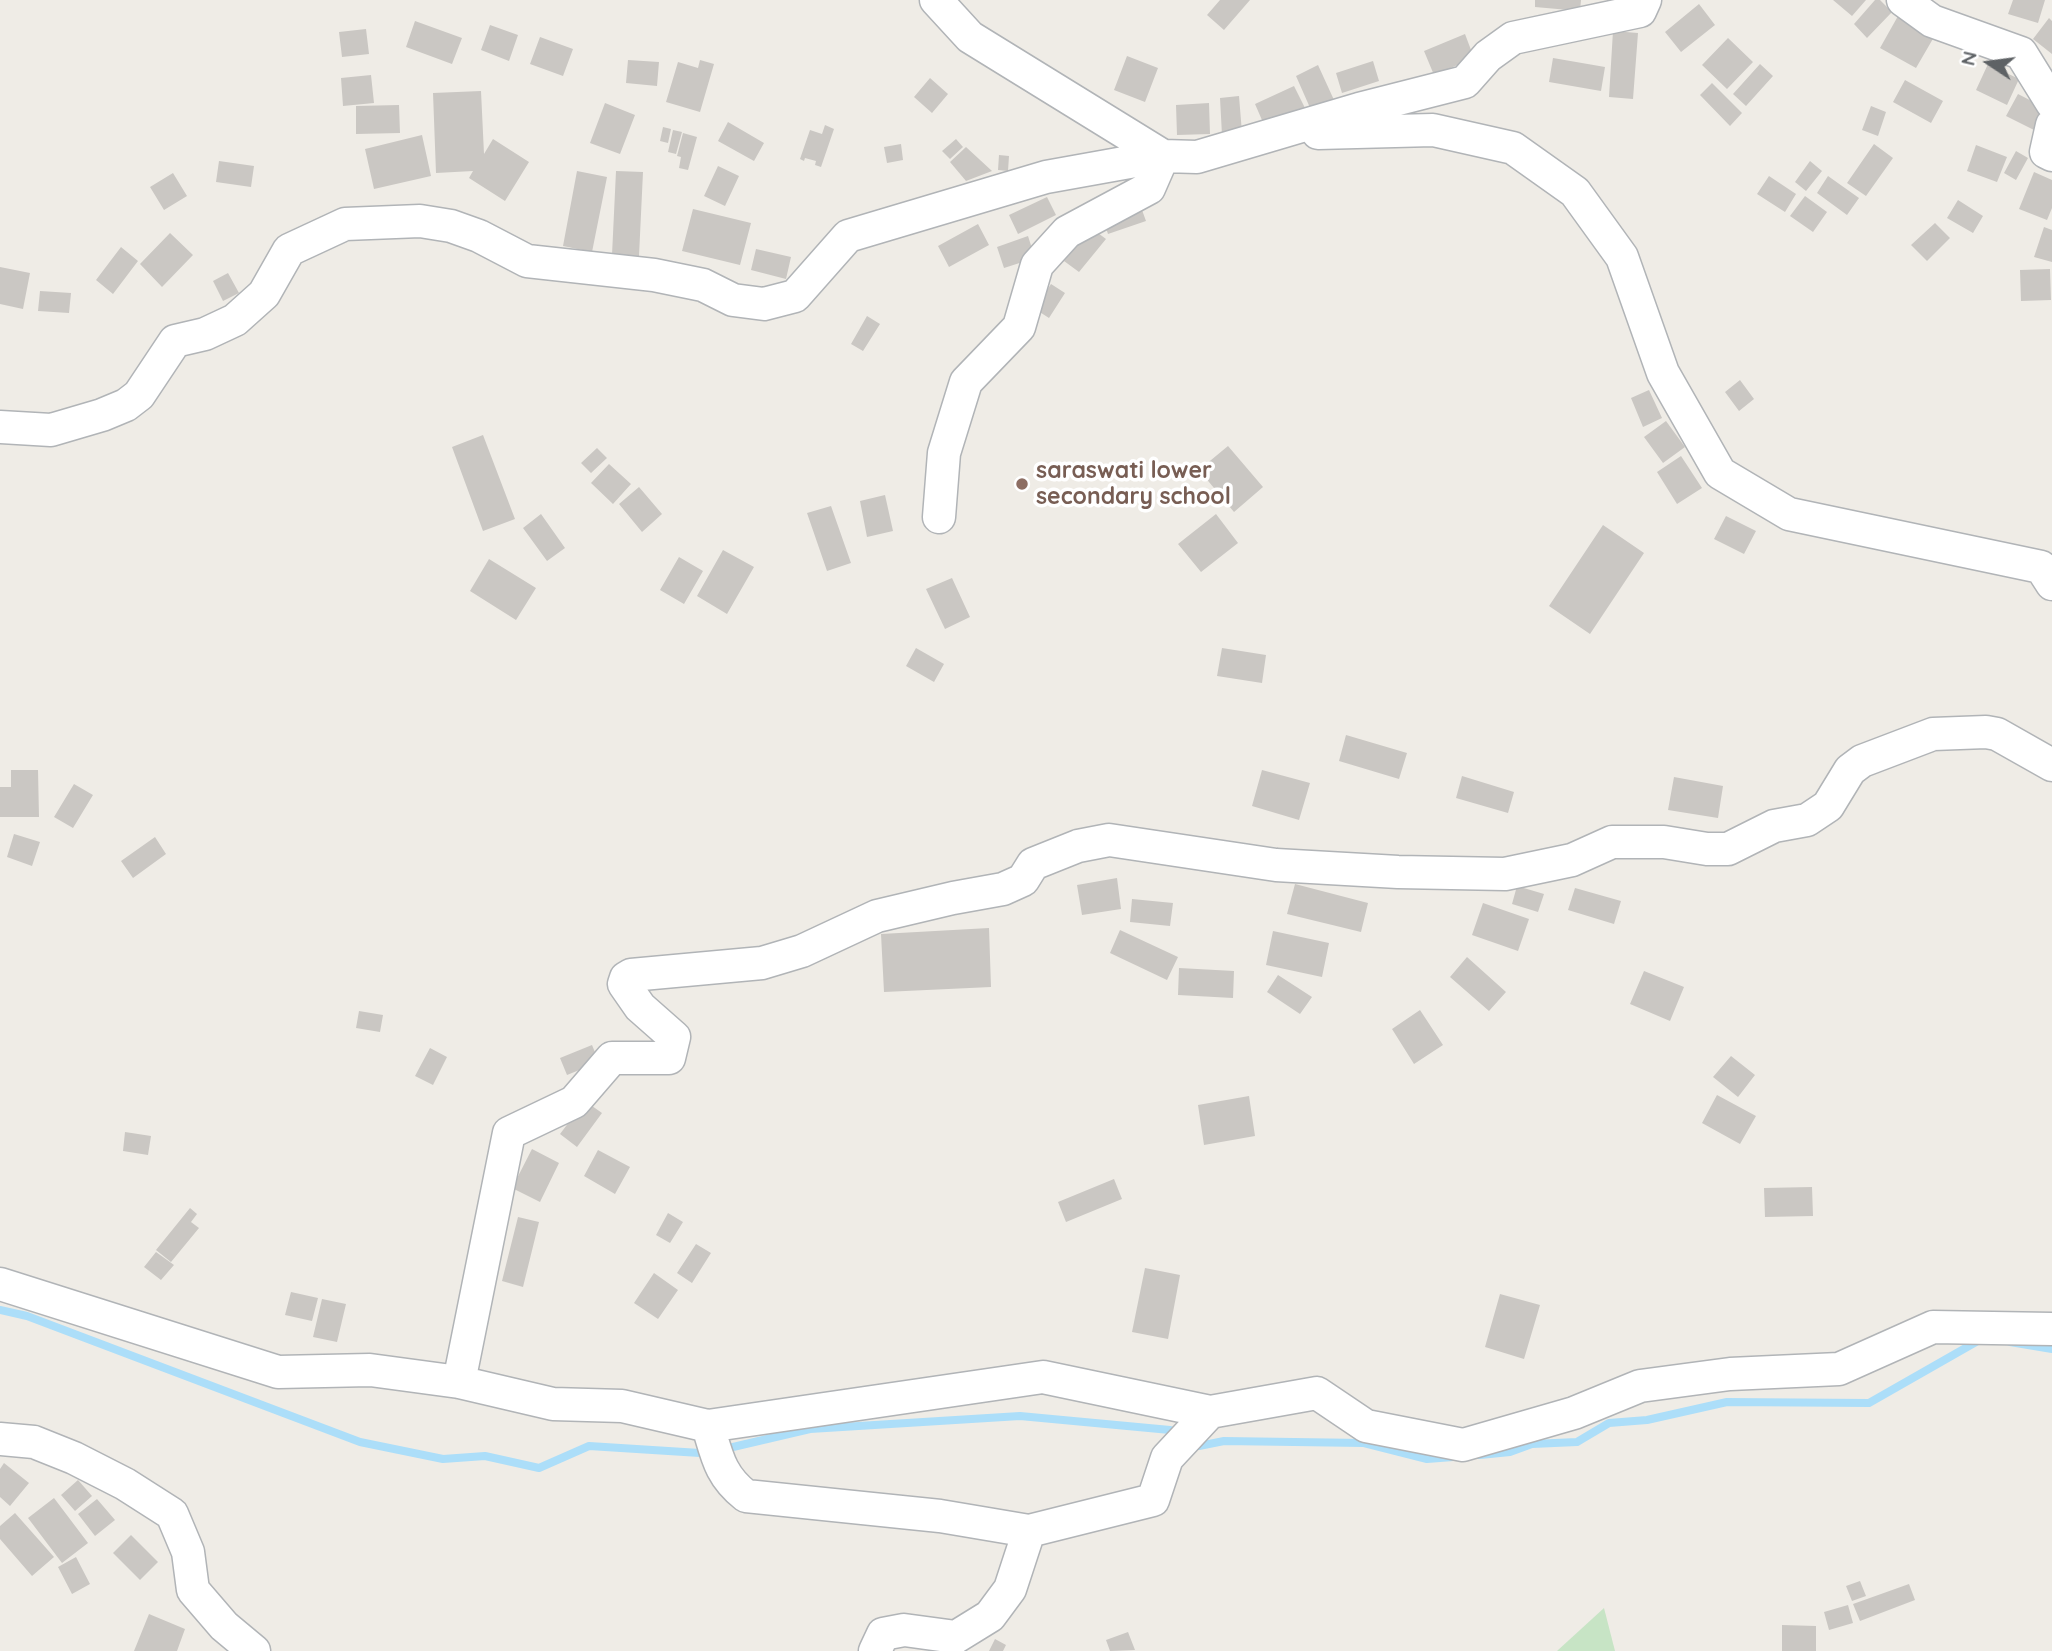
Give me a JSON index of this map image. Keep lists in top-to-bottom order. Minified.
{"places":["saraswati lower secondary school"],"north":"left"}
